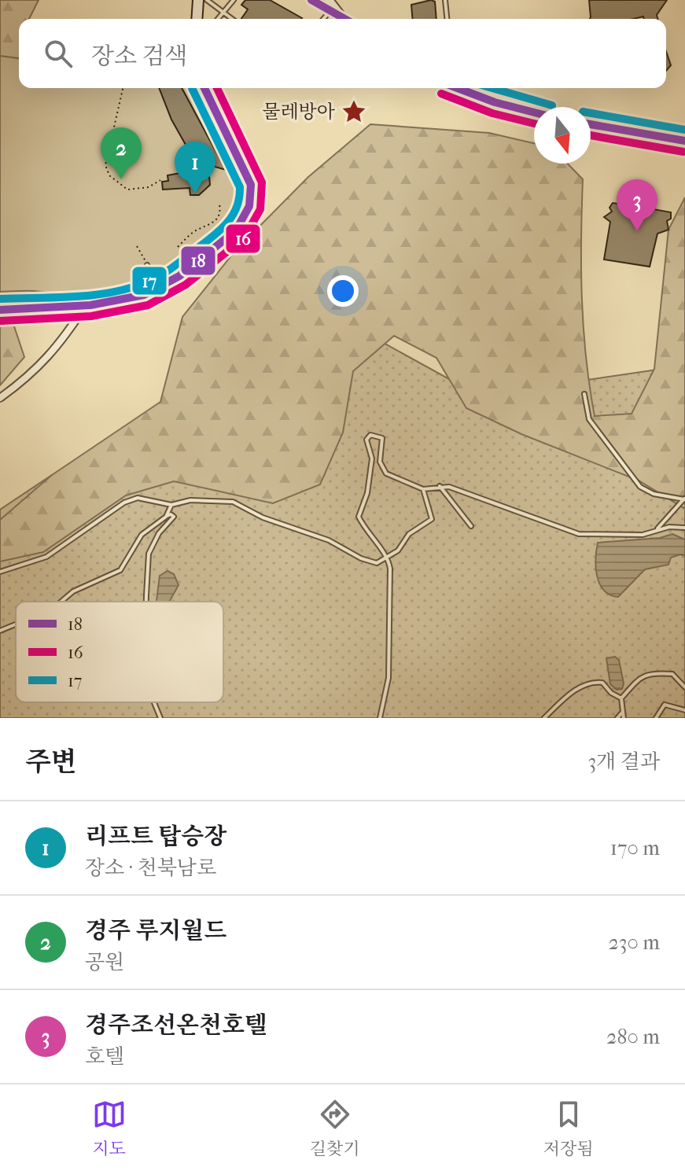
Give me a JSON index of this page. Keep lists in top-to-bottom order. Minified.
{"places":{"place":["물레방아"]},"lines":["transit line 18","transit line 16","transit line 17"],"legend":["18","16","17"],"north":"bottom","page":{"search":"장소 검색","pins":["2","1","3"],"heading":["주변","3개 결과"],"list":[{"mark":"1","name":"리프트 탑승장","note":"장소 · 천북남로","value":"170 m"},{"mark":"2","name":"경주 루지월드","note":"공원","value":"230 m"},{"mark":"3","name":"경주조선온천호텔","note":"호텔","value":"280 m"}],"nav":["지도","길찾기","저장됨"]}}
